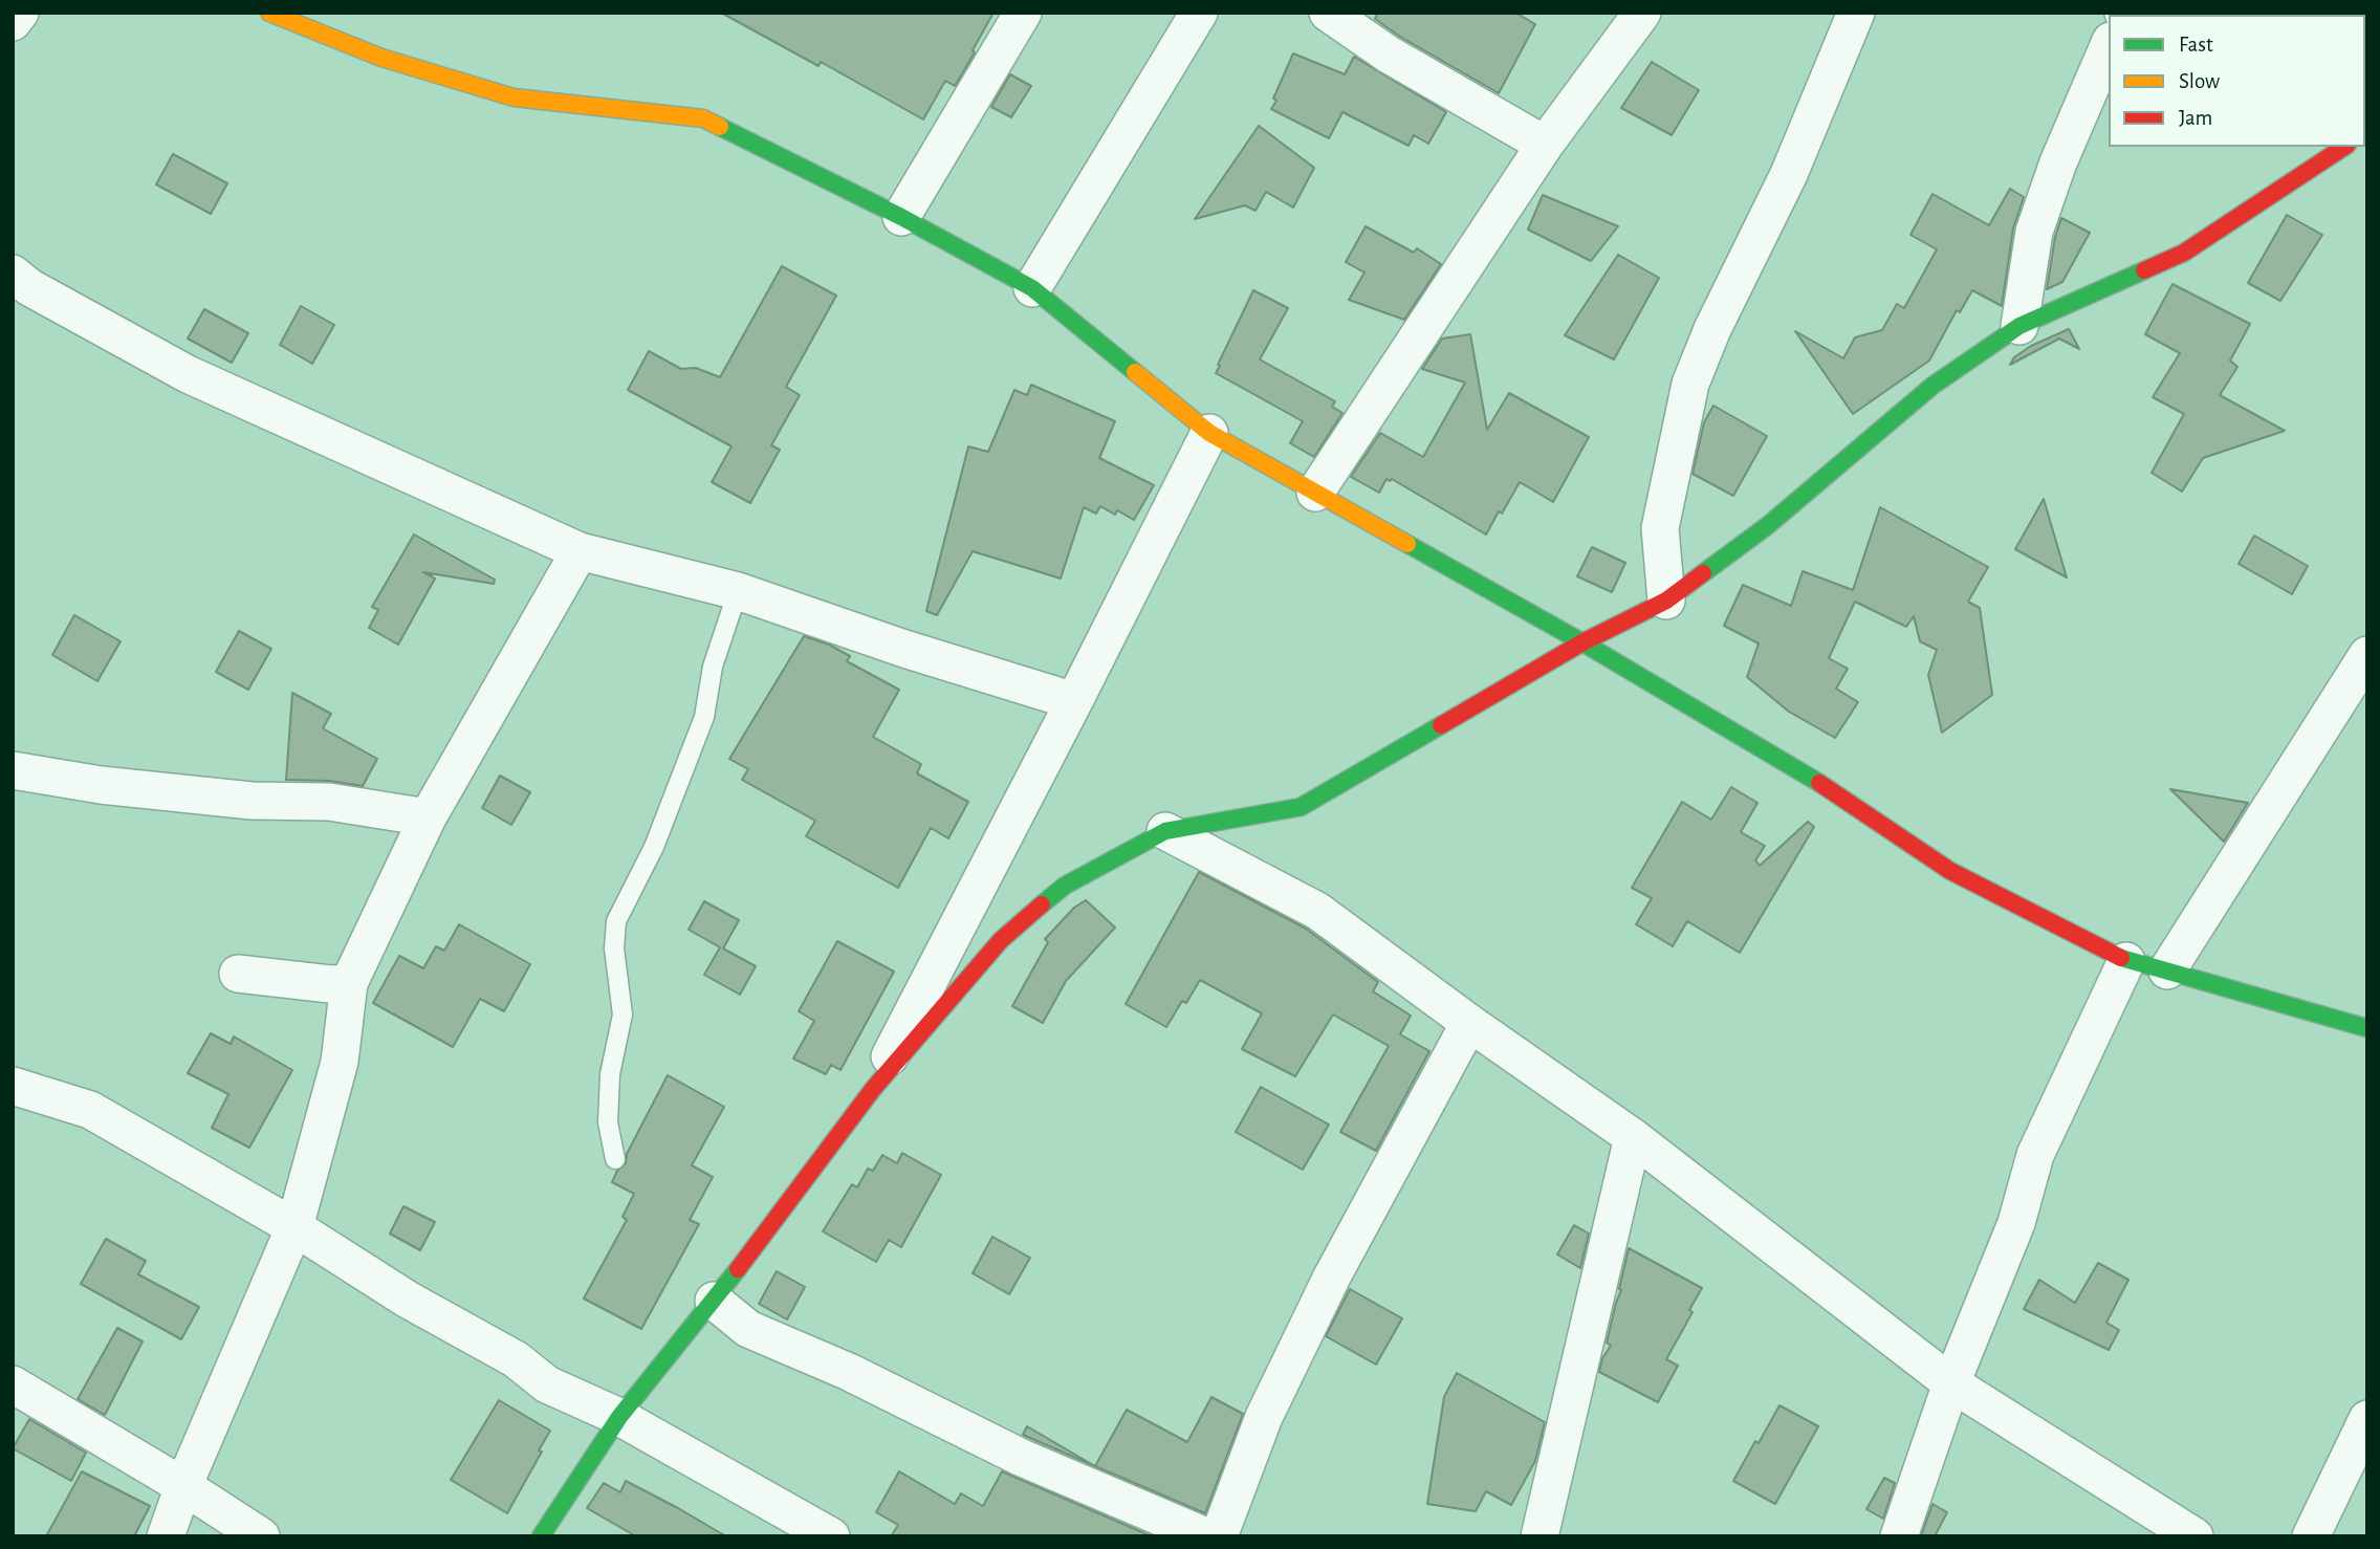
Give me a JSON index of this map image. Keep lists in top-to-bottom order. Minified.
{"legend":["Fast","Slow","Jam"]}
